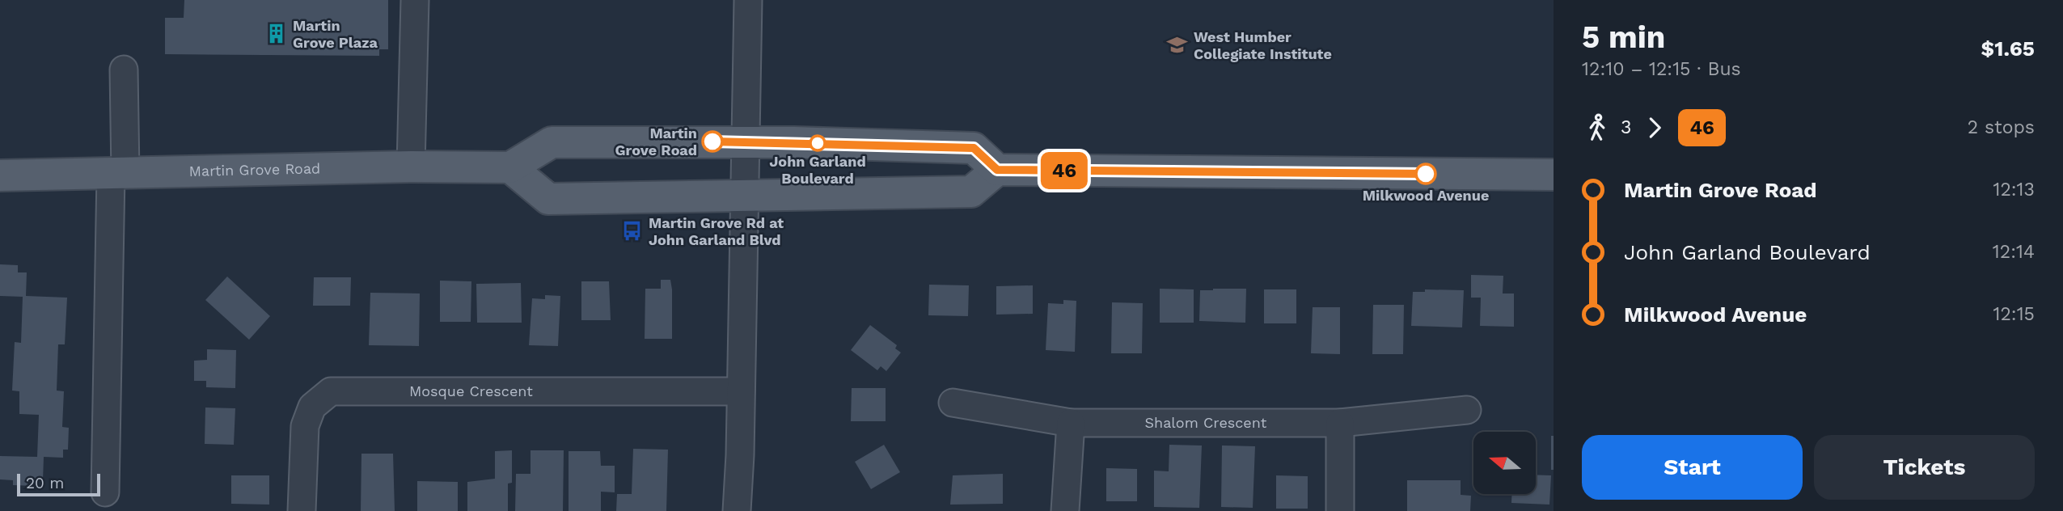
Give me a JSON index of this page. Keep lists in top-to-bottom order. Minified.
{"streets":{"main road":["Martin Grove Road"],"street":["Mosque Crescent","Shalom Crescent"]},"places":{"building":["Martin Grove Plaza"],"school or university":["West Humber Collegiate Institute"],"other":["Martin Grove Road","John Garland Boulevard","Milkwood Avenue"],"bus stop":["Martin Grove Rd at John Garland Blvd"]},"lines":["bus line 46"],"scale_bar":"20 m","north":"left","page":{"on_map":"46","heading":["5 min","12:10 – 12:15 · Bus","$1.65"],"legs":["3","46","2 stops"],"list":[{"name":"Martin Grove Road","value":"12:13"},{"name":"John Garland Boulevard","value":"12:14"},{"name":"Milkwood Avenue","value":"12:15"}],"buttons":["Start","Tickets"],"scale":"20 m"}}
